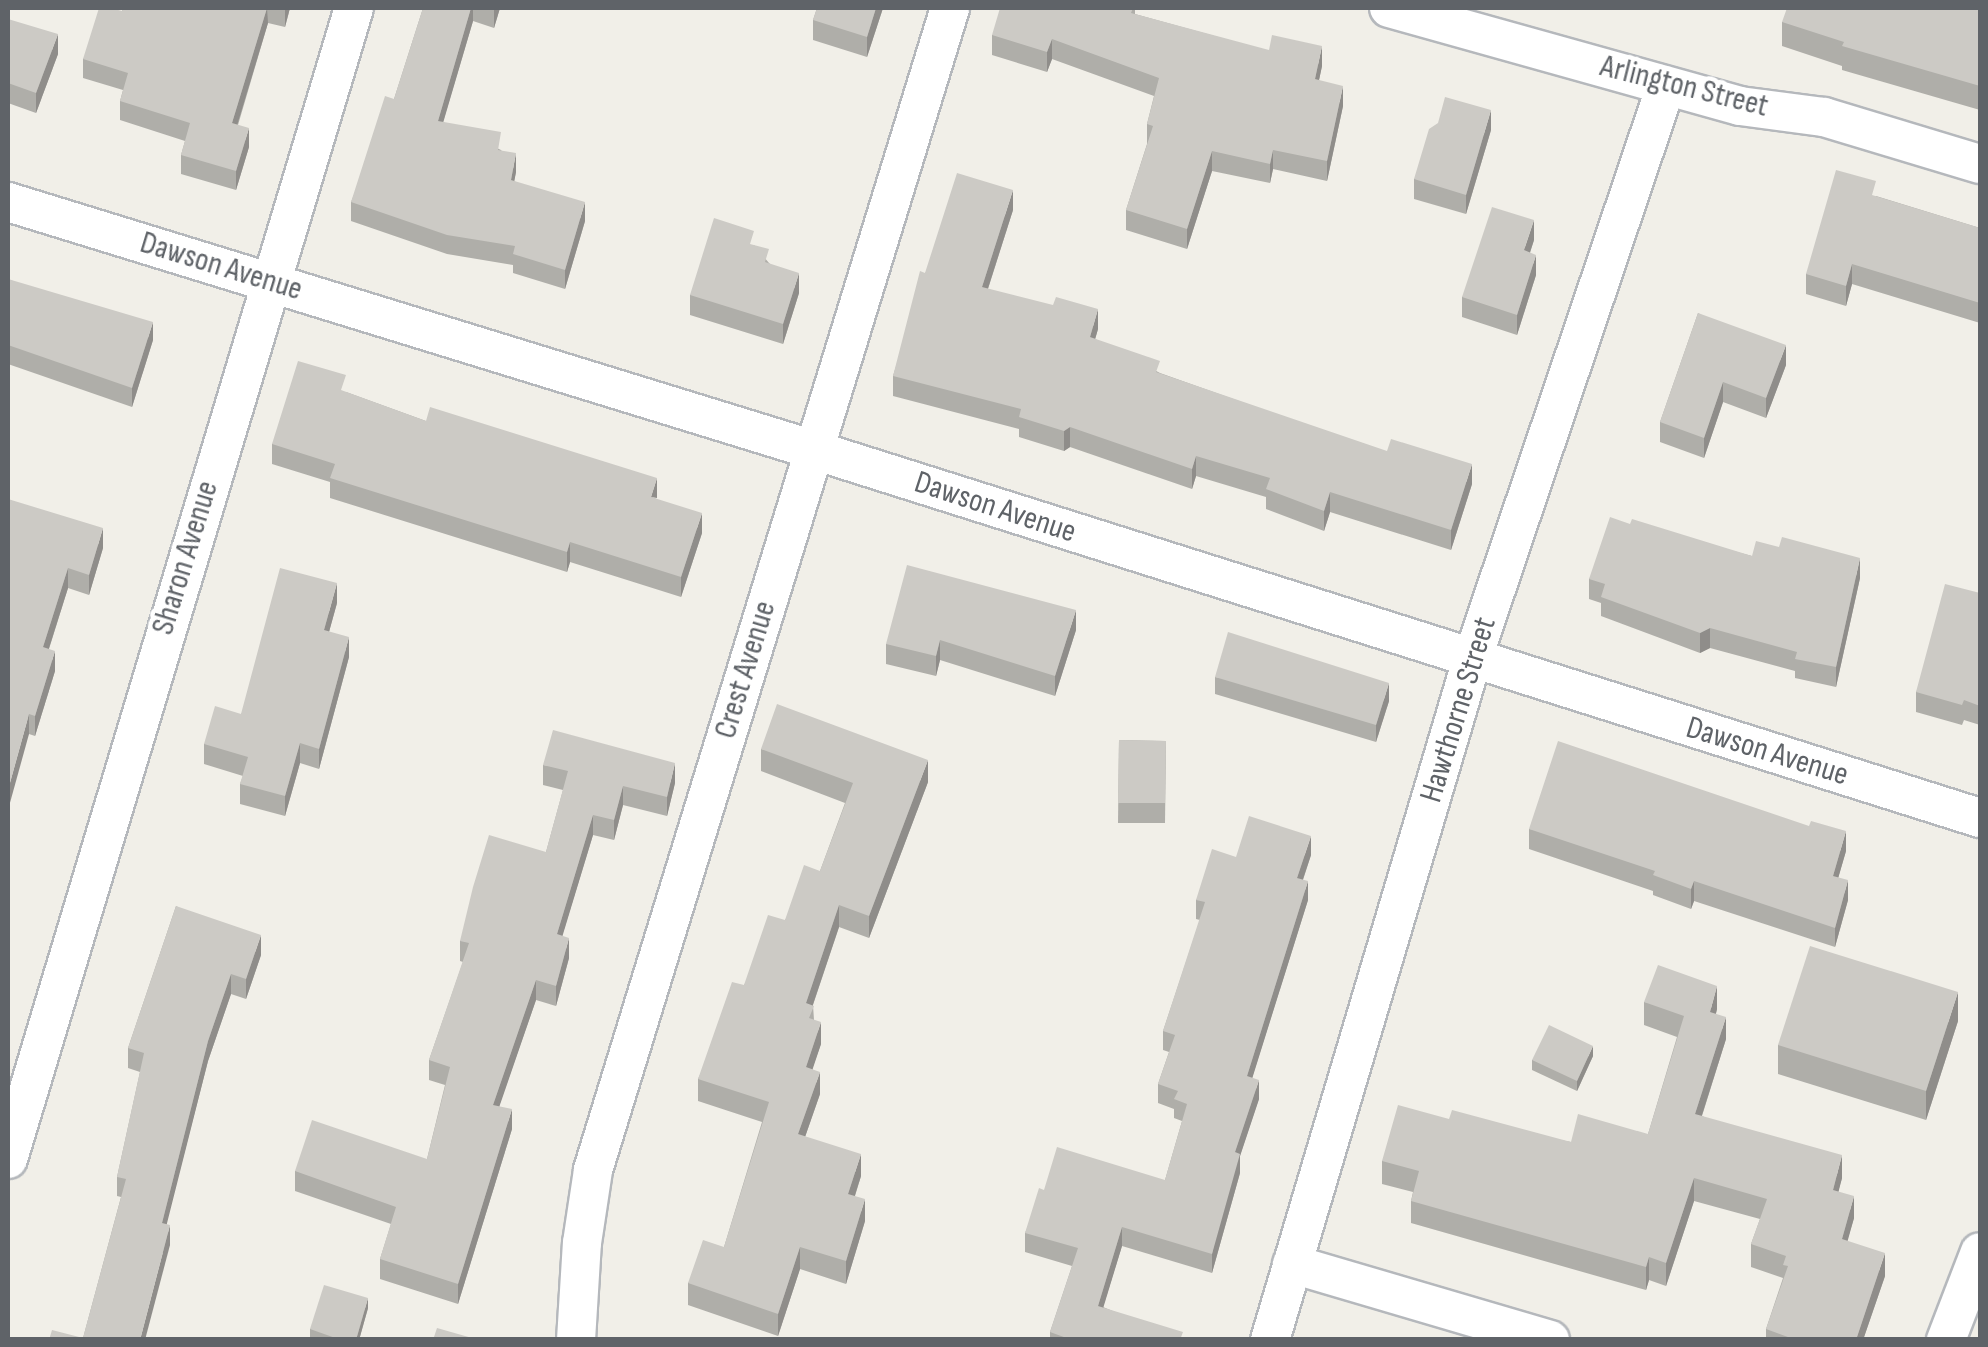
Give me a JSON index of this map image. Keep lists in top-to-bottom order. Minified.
{"streets":{"street":["Arlington Street","Dawson Avenue","Sharon Avenue","Crest Avenue","Hawthorne Street"]},"crossings":[["Arlington Street","Hawthorne Street"],["Dawson Avenue","Sharon Avenue"],["Dawson Avenue","Crest Avenue"],["Dawson Avenue","Hawthorne Street"]]}
